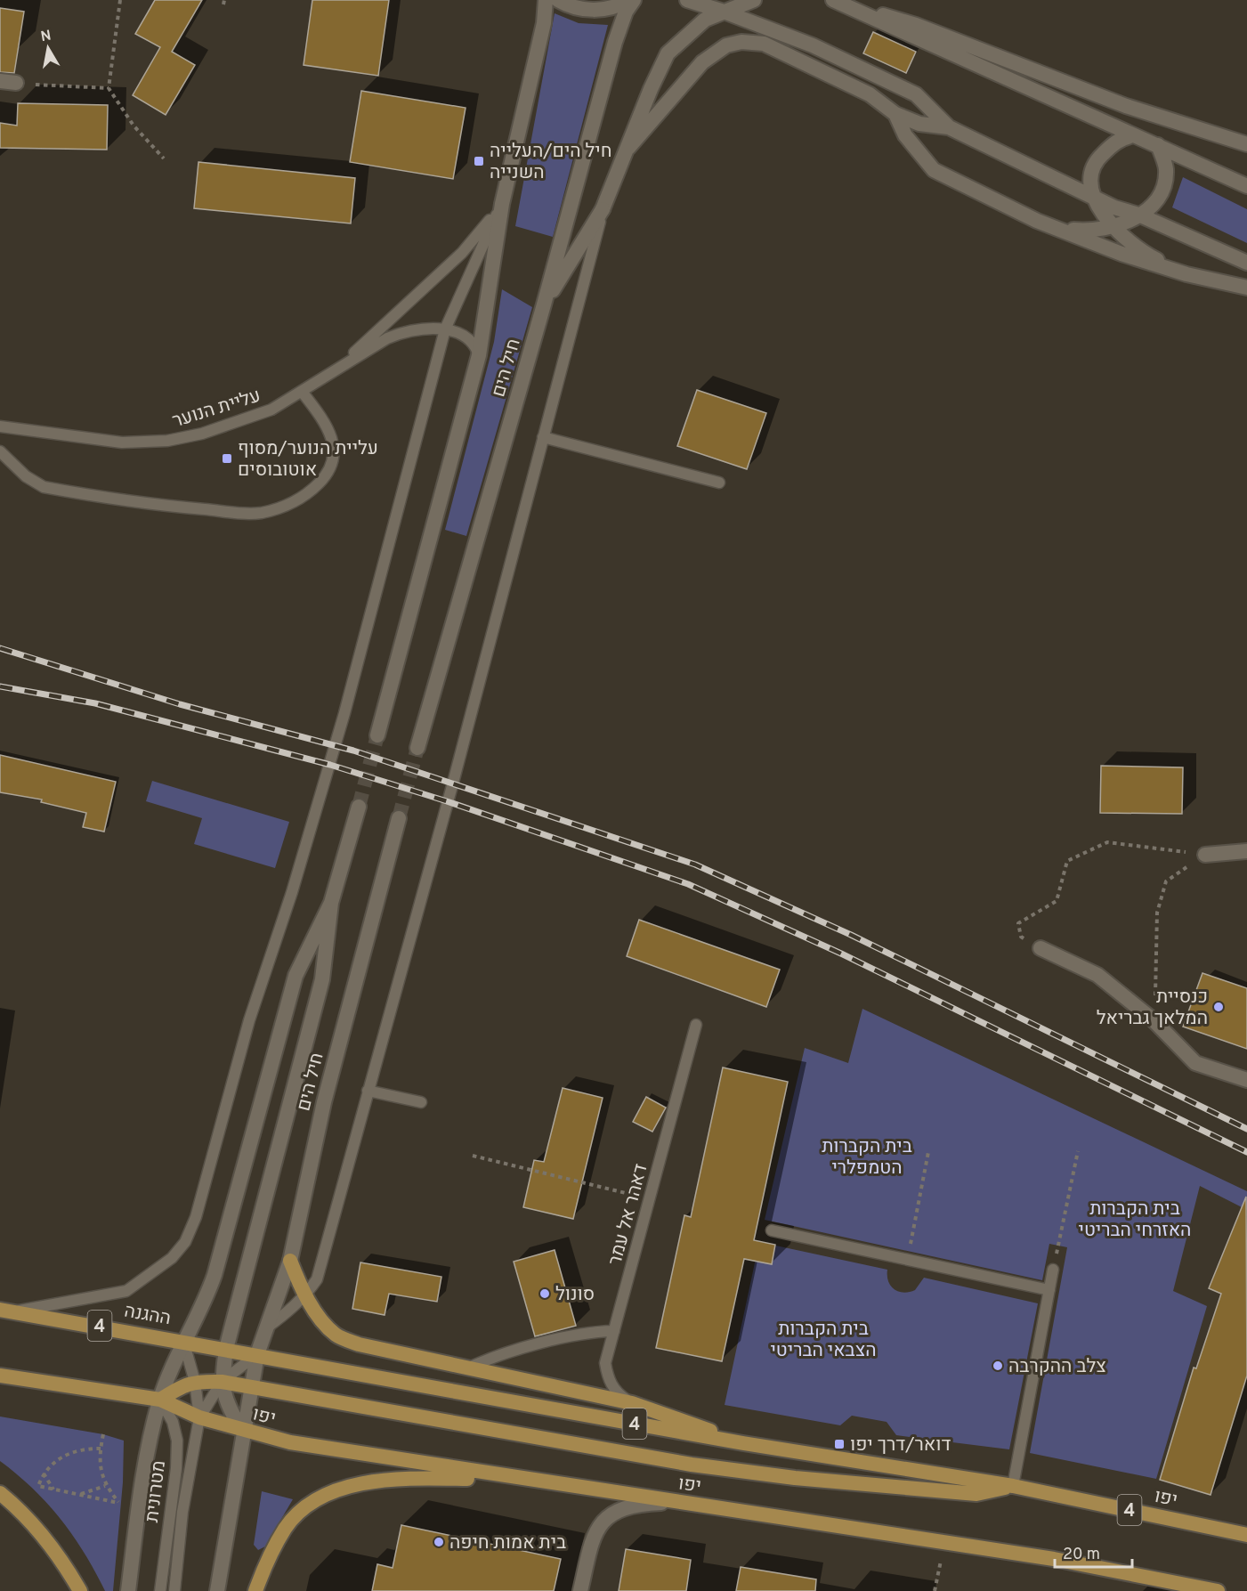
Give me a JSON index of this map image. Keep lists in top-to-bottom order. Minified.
{"streets":{"highway":["ההגנה","4","יפו"],"street":["חיל הים"],"lane":["עליית הנוער","דאהר אל עמר","מטרונית"]},"crossings":[["חיל הים","עליית הנוער"],["חיל הים","ההגנה"],["חיל הים","יפו"],["חיל הים","מטרונית"],["ההגנה","יפו"],["ההגנה","מטרונית"],["יפו","מטרונית"]],"parks":["בית הקברות הטמפלרי","בית הקברות האזרחי הבריטי","בית הקברות הצבאי הבריטי"],"places":{"transit":["חיל הים/העלייה השנייה","עליית הנוער/מסוף אוטובוסים","דואר/דרך יפו"],"other":["כנסיית המלאך גבריאל","סונול","צלב ההקרבה","בית אמות חיפה"]},"scale_bar":"20 m","north":"top"}
